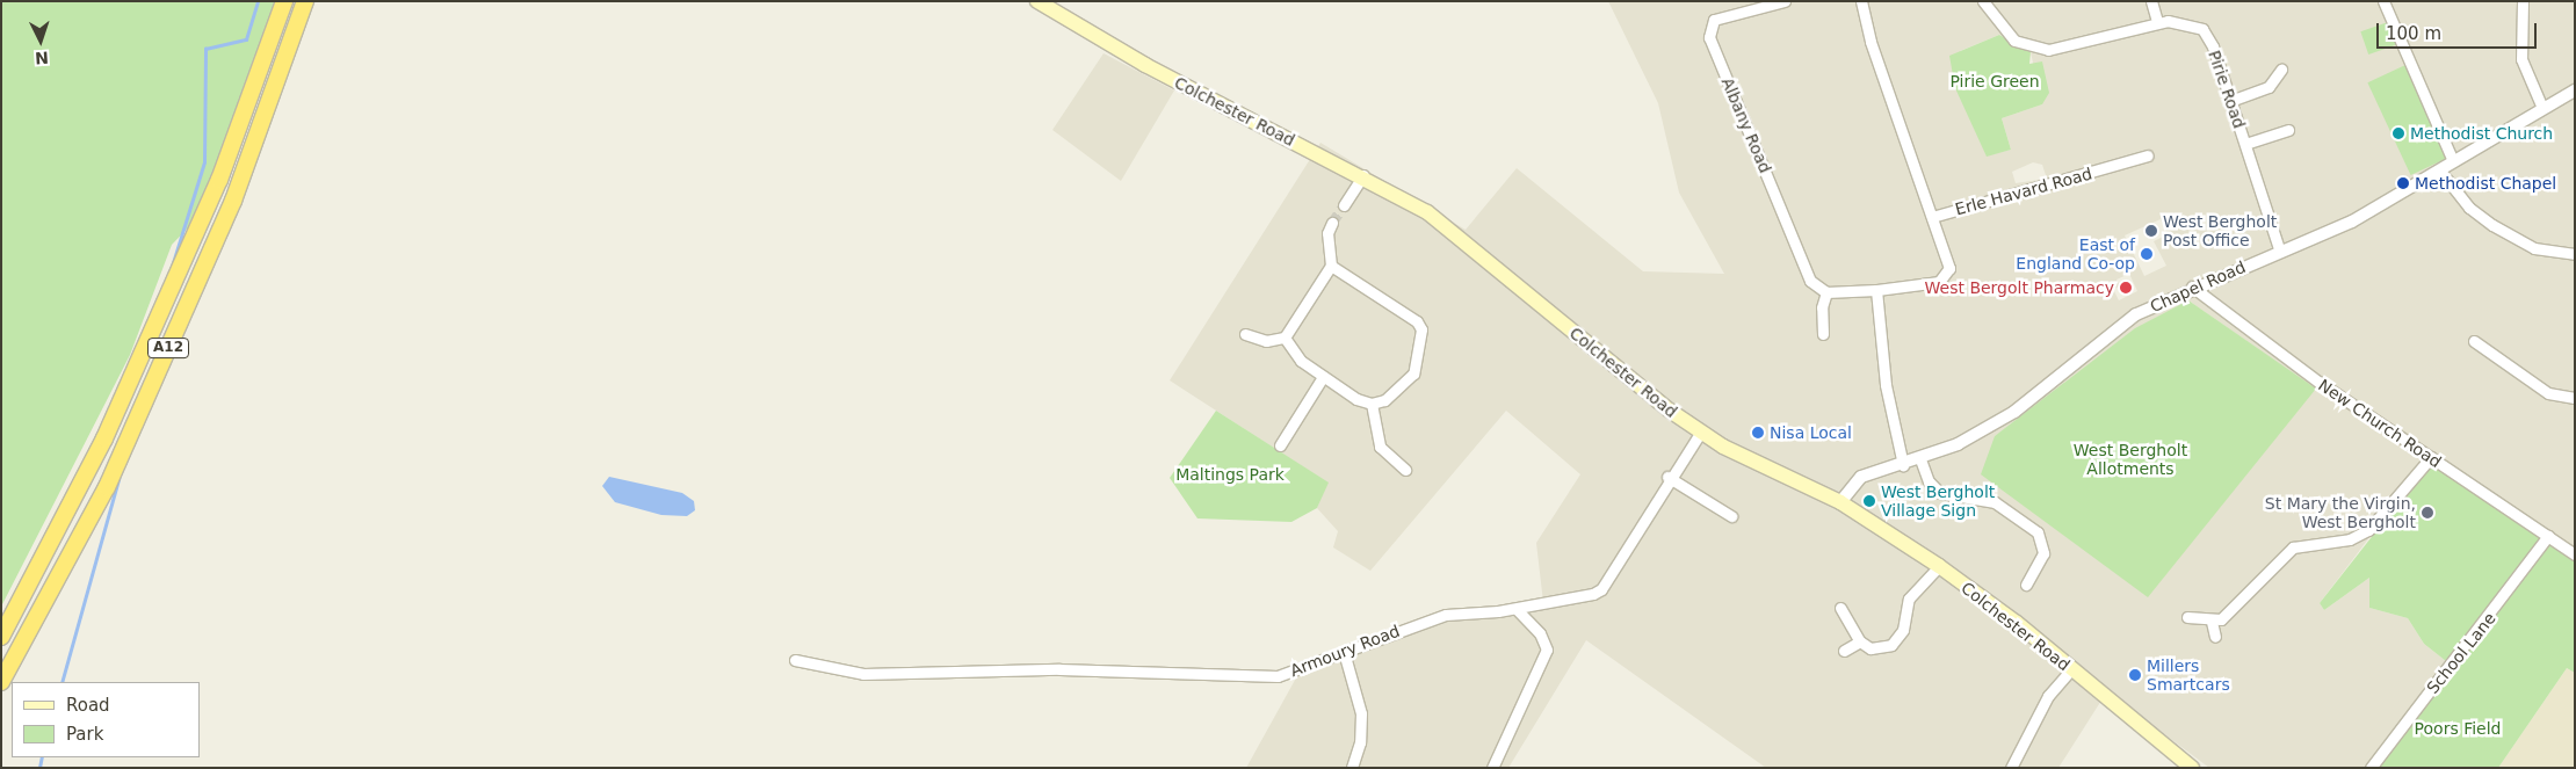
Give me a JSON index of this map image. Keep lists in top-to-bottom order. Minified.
{"streets":{"highway":["A12"],"main road":["Colchester Road"],"street":["Pirie Road","Albany Road","Erle Havard Road","Chapel Road","New Church Road","Armoury Road","School Lane"]},"crossings":[["Pirie Road","Chapel Road"],["Colchester Road","Chapel Road"],["Colchester Road","Armoury Road"],["Chapel Road","New Church Road"],["New Church Road","School Lane"]],"parks":["Pirie Green","West Bergholt Allotments","Maltings Park","Poors Field"],"places":["Methodist Church","Methodist Chapel","West Bergholt Post Office","East of England Co-op","West Bergolt Pharmacy","Nisa Local","West Bergholt Village Sign","St Mary the Virgin, West Bergholt","Millers Smartcars"],"legend":["Road","Park"],"scale_bar":"100 m","north":"bottom"}
